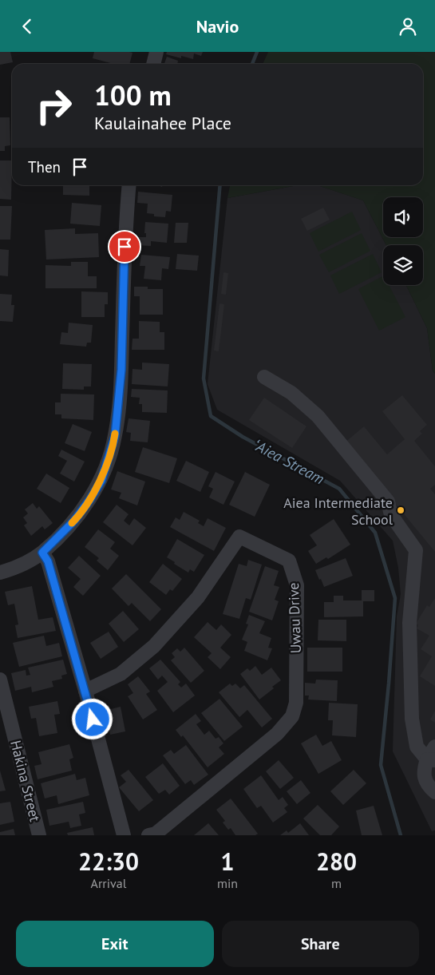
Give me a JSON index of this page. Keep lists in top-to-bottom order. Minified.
{"streets":{"street":["Uwau Drive","Hakina Street"]},"water":["ʻAiea Stream"],"places":["Aiea Intermediate School"],"page":{"header":"Navio","turn":["100 m","Kaulainahee Place"],"then":"Then","eta":["22:30","Arrival","1","min","280","m"],"buttons":["Exit","Share"]}}
